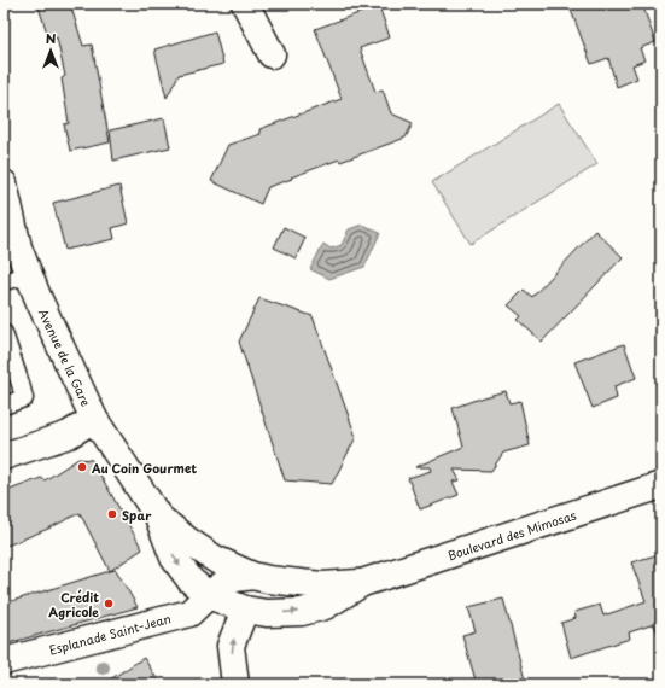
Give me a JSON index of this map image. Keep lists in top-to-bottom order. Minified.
{"streets":{"street":["Avenue de la Gare","Boulevard des Mimosas","Esplanade Saint-Jean"]},"crossings":[["Avenue de la Gare","Boulevard des Mimosas"],["Avenue de la Gare","Esplanade Saint-Jean"],["Boulevard des Mimosas","Esplanade Saint-Jean"]],"places":["Au Coin Gourmet","Spar","Crédit Agricole"],"north":"top"}
